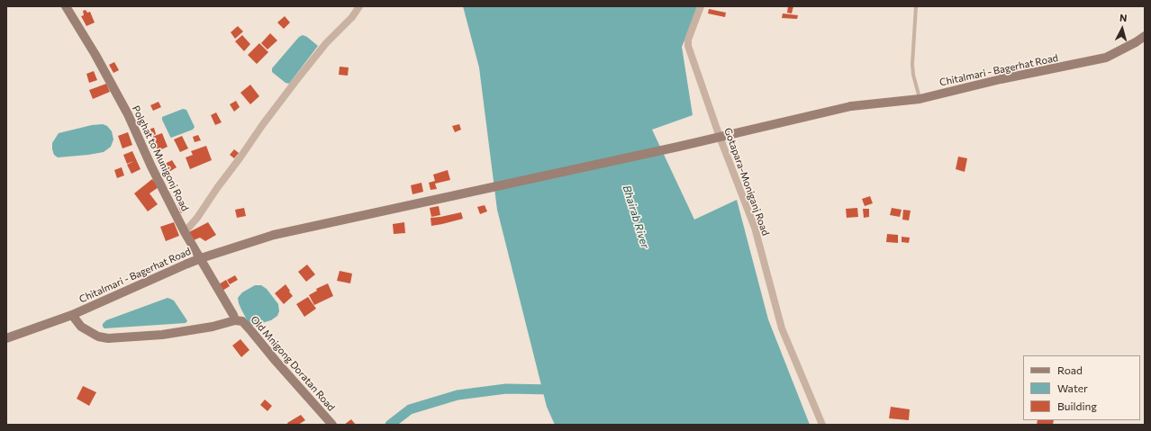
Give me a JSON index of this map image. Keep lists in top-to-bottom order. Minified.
{"streets":{"main road":["Chitalmari - Bagerhat Road","Polghat to Munigonj Road","Old Mnigong Doratan Road"],"street":["Gotapara-Moniganj Road"]},"crossings":[["Chitalmari - Bagerhat Road","Old Mnigong Doratan Road"],["Polghat to Munigonj Road","Old Mnigong Doratan Road"]],"water":["Bhairab River"],"legend":["Road","Water","Building"],"north":"top"}
